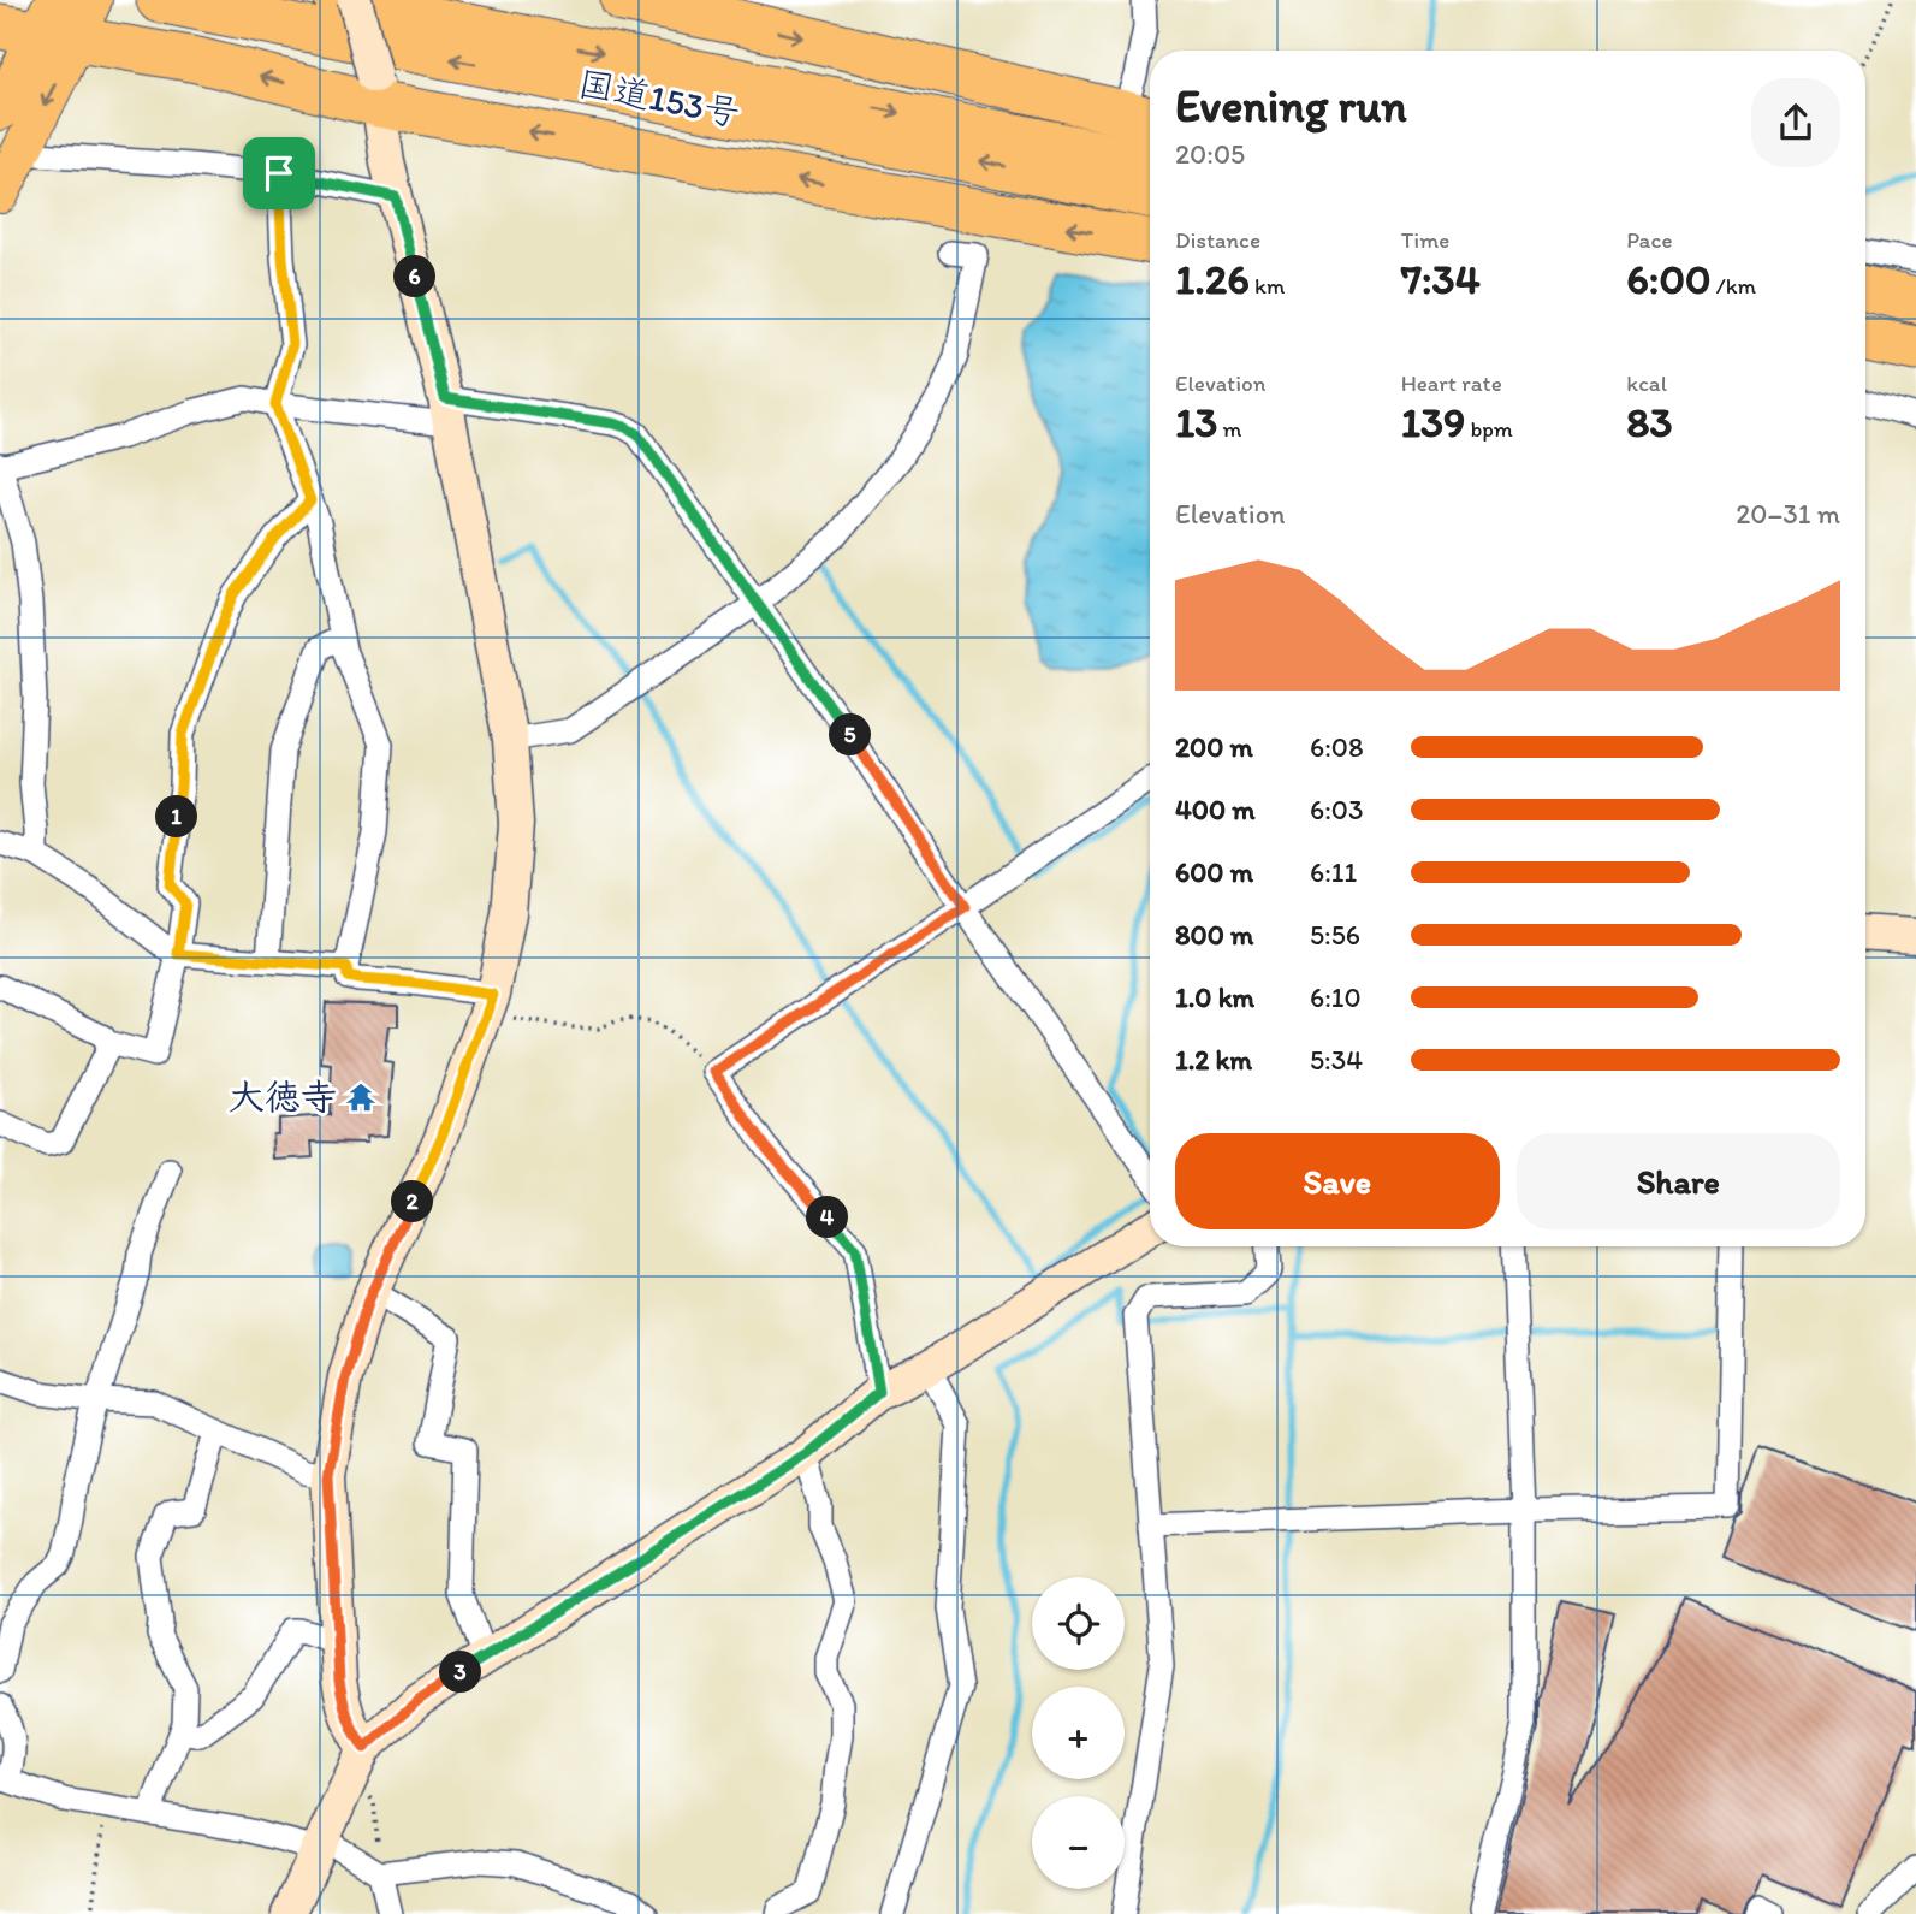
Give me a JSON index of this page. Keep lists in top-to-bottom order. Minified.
{"streets":{"highway":["国道153号"]},"places":{"temple":["大徳寺"]},"page":{"heading":["Evening run","20:05"],"stats":[["Distance","1.26 km"],["Time","7:34"],["Pace","6:00 /km"],["Elevation","13 m"],["Heart rate","139 bpm"],["kcal","83"]],"pins":["6","5","1","2","4","3"],"chart":["Elevation","20–31 m"],"list":[{"name":"200 m","note":"6:08"},{"name":"400 m","note":"6:03"},{"name":"600 m","note":"6:11"},{"name":"800 m","note":"5:56"},{"name":"1.0 km","note":"6:10"},{"name":"1.2 km","note":"5:34"}],"buttons":["Save","Share"],"map_buttons":["+","−"]}}
